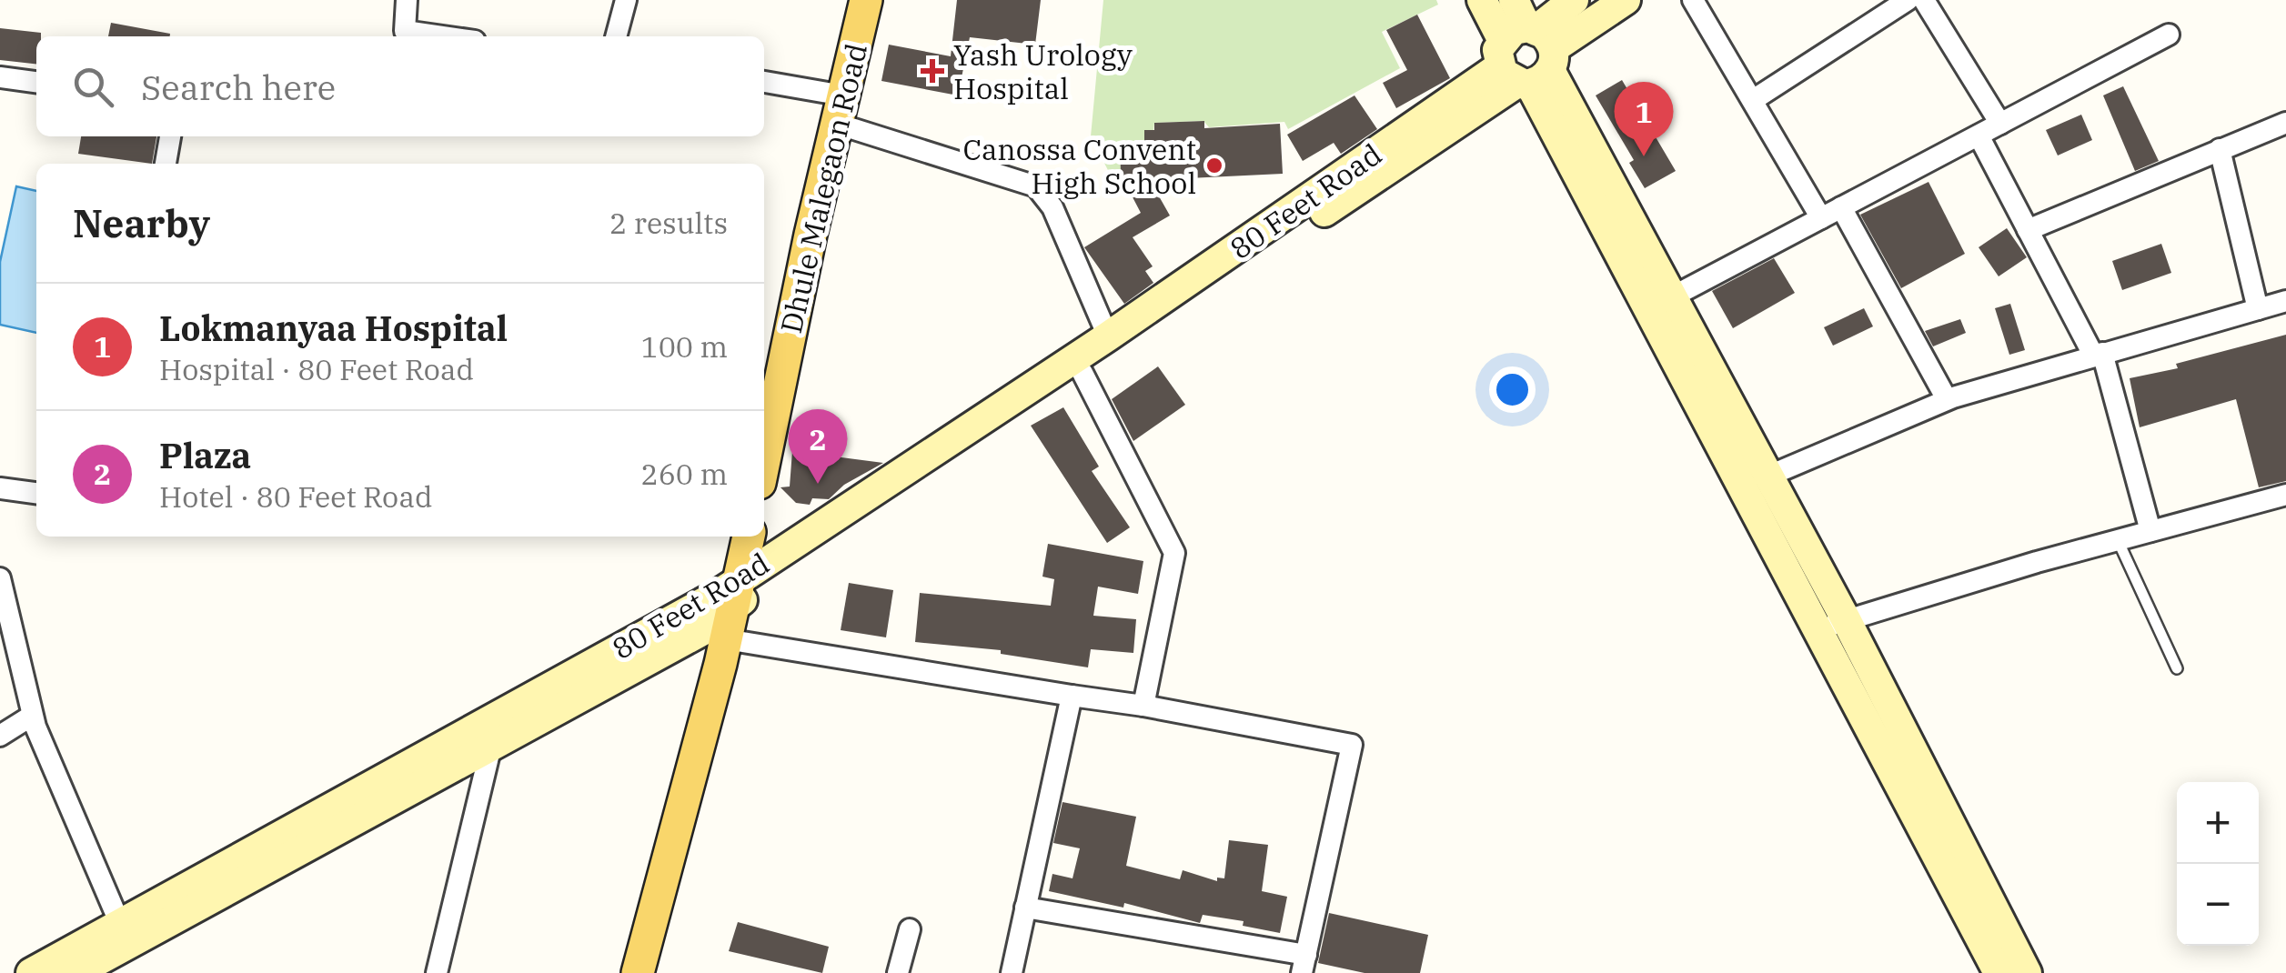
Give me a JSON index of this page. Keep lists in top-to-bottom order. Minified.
{"streets":{"main road":["Dhule Malegaon Road","80 Feet Road"]},"places":{"health":["Yash Urology Hospital"],"other":["Canossa Convent High School"]},"page":{"search":"Search here","pins":["1","2"],"heading":["Nearby","2 results"],"list":[{"mark":"1","name":"Lokmanyaa Hospital","note":"Hospital · 80 Feet Road","value":"100 m"},{"mark":"2","name":"Plaza","note":"Hotel · 80 Feet Road","value":"260 m"}],"map_buttons":["+","−"]}}
